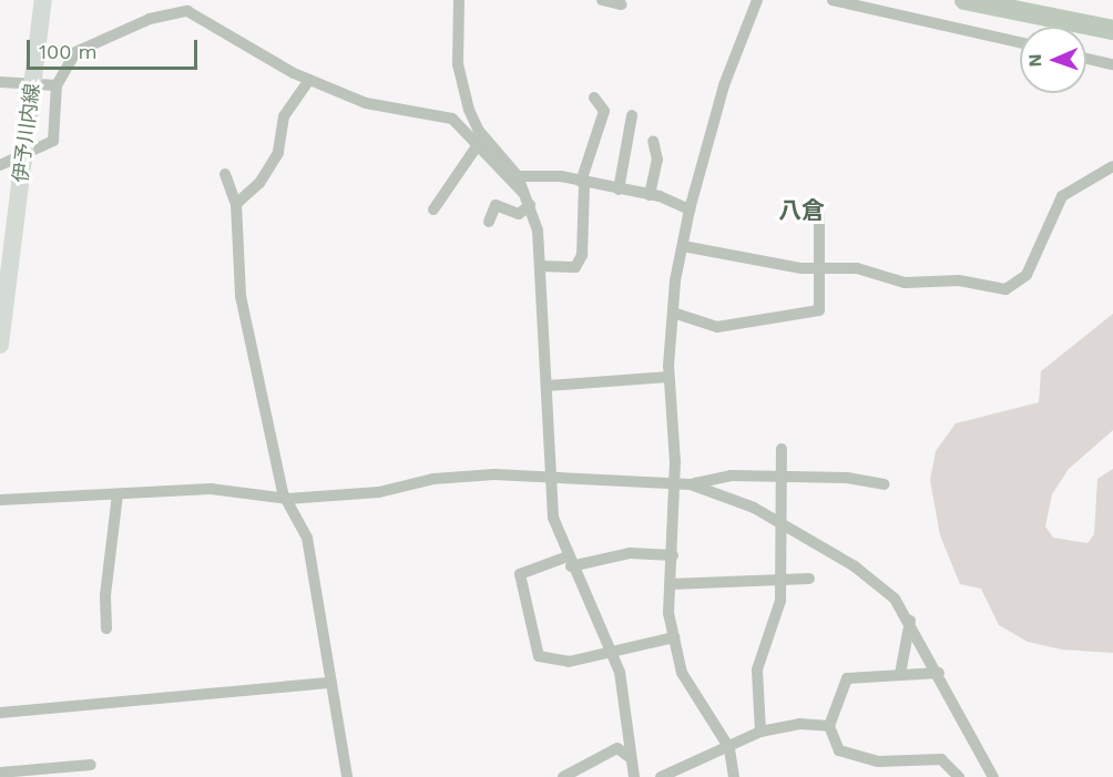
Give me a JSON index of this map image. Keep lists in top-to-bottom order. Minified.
{"streets":{"main road":["伊予川内線"]},"districts":["八倉"],"scale_bar":"100 m","north":"left"}
